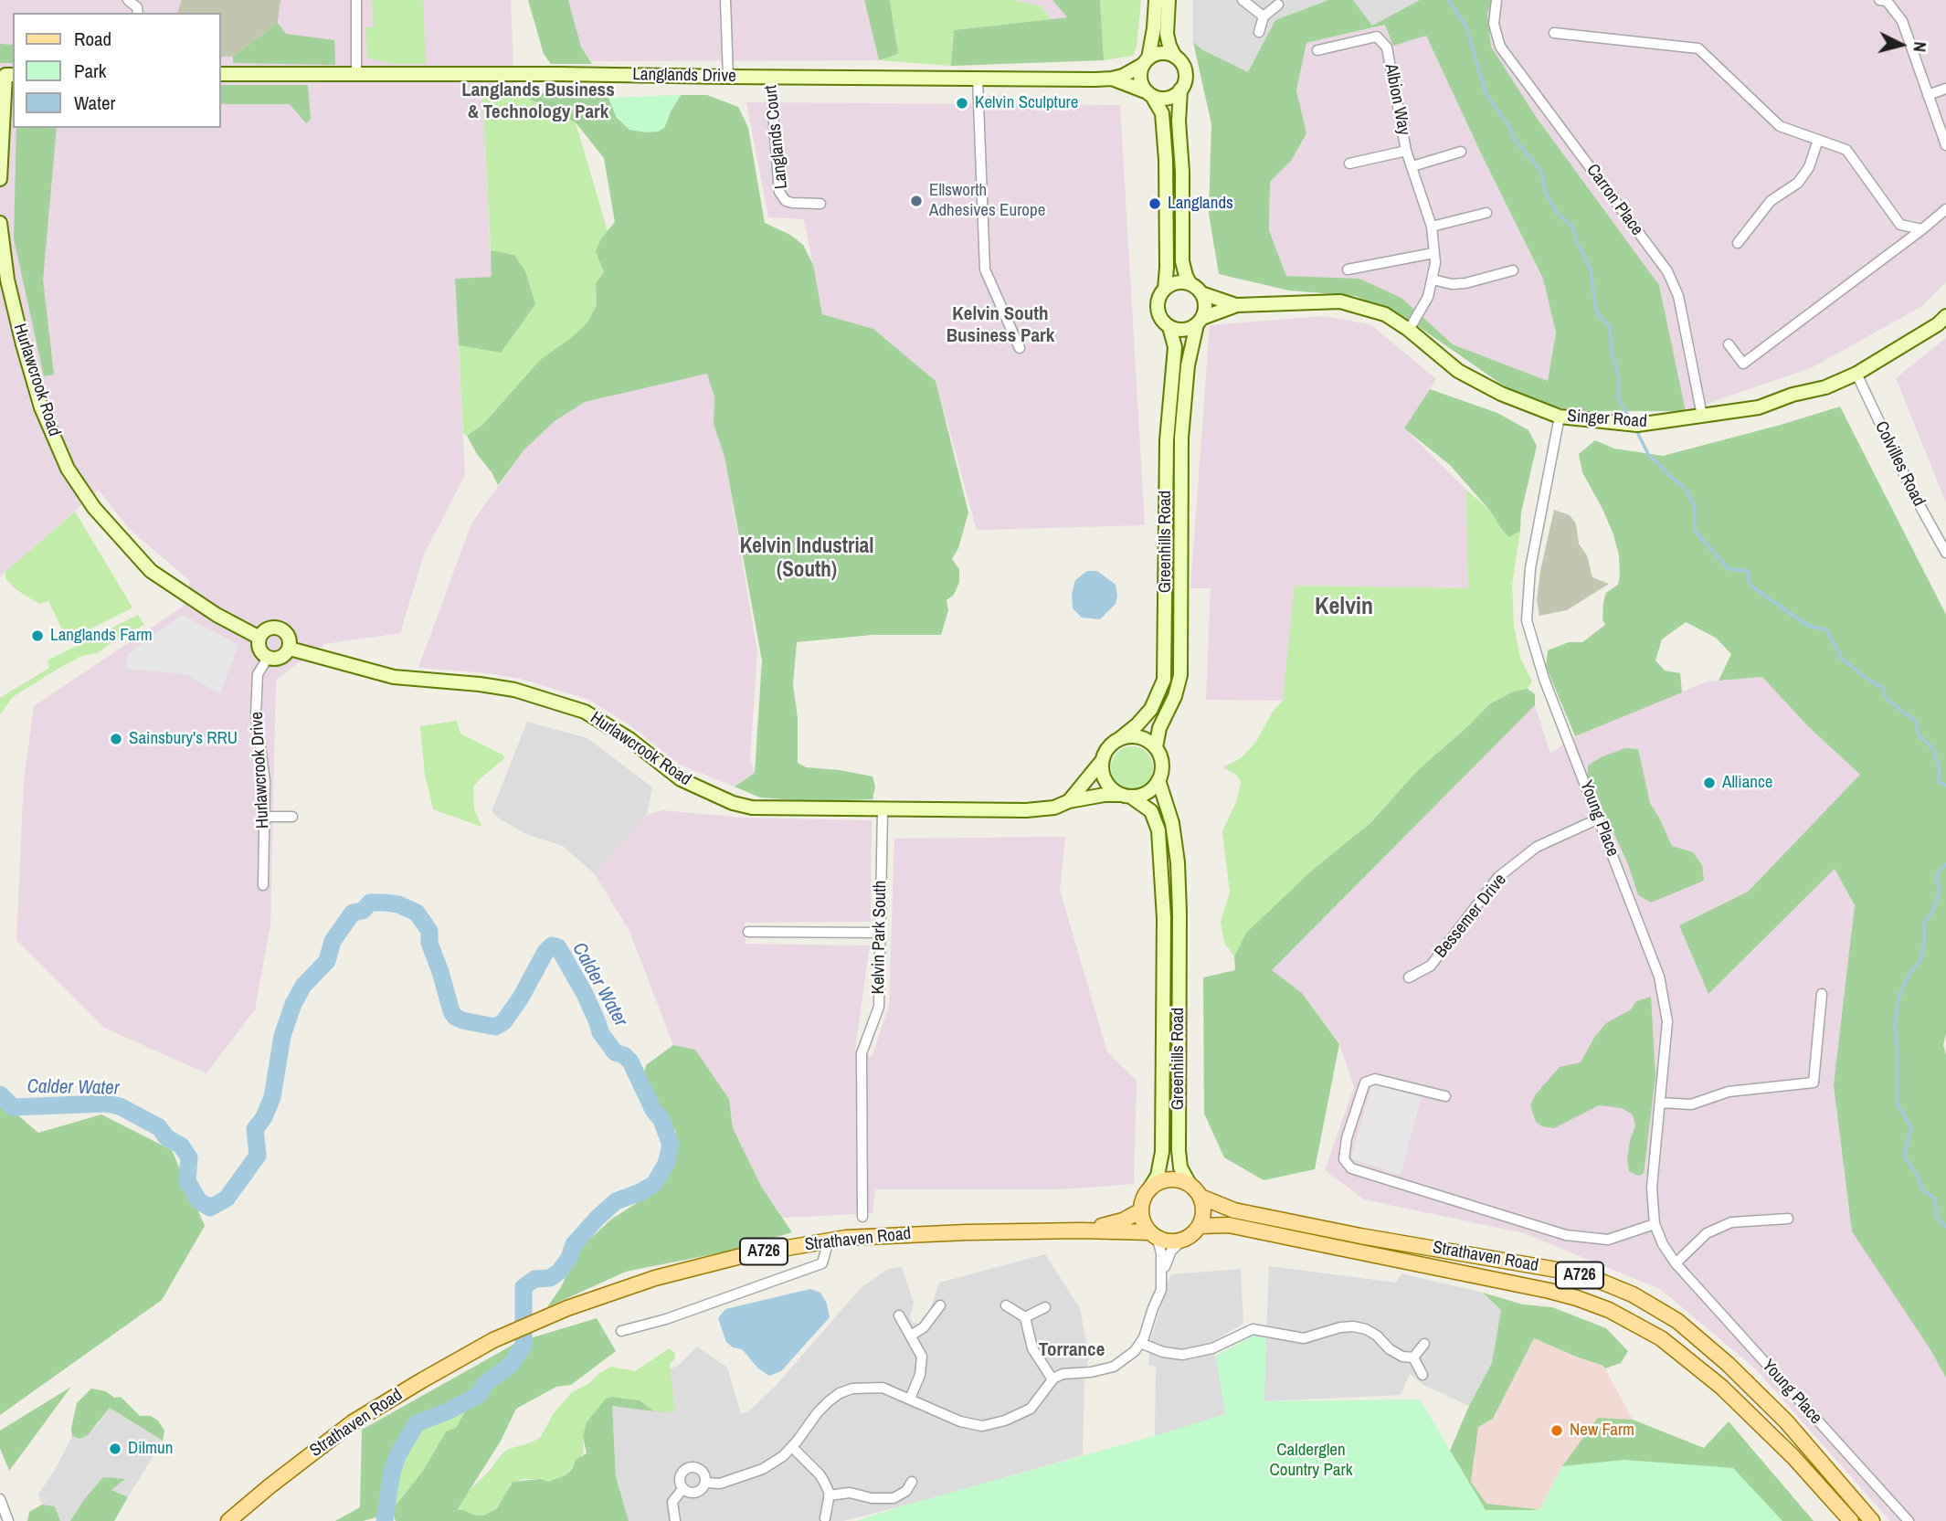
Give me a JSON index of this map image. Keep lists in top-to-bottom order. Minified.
{"streets":{"main road":["Strathaven Road","A726"],"street":["Langlands Drive","Albion Way","Langlands Court","Carron Place","Hurlawcrook Road","Singer Road","Colvilles Road","Greenhills Road","Hurlawcrook Drive","Young Place","Bessemer Drive","Kelvin Park South"]},"crossings":[["Langlands Drive","Langlands Court"],["Albion Way","Singer Road"],["Carron Place","Singer Road"],["Hurlawcrook Road","Greenhills Road"],["Hurlawcrook Road","Hurlawcrook Drive"],["Hurlawcrook Road","Kelvin Park South"],["Singer Road","Colvilles Road"],["Singer Road","Greenhills Road"],["Singer Road","Young Place"],["Greenhills Road","Strathaven Road"],["Greenhills Road","A726"],["Young Place","Bessemer Drive"],["Strathaven Road","A726"]],"districts":["Langlands Business & Technology Park","Kelvin South Business Park","Kelvin Industrial (South)","Kelvin","Torrance"],"water":["Calder Water"],"parks":["Calderglen Country Park"],"places":["Kelvin Sculpture","Ellsworth Adhesives Europe","Langlands","Langlands Farm","Sainsbury's RRU","Alliance","New Farm","Dilmun"],"legend":["Road","Park","Water"],"north":"right"}
